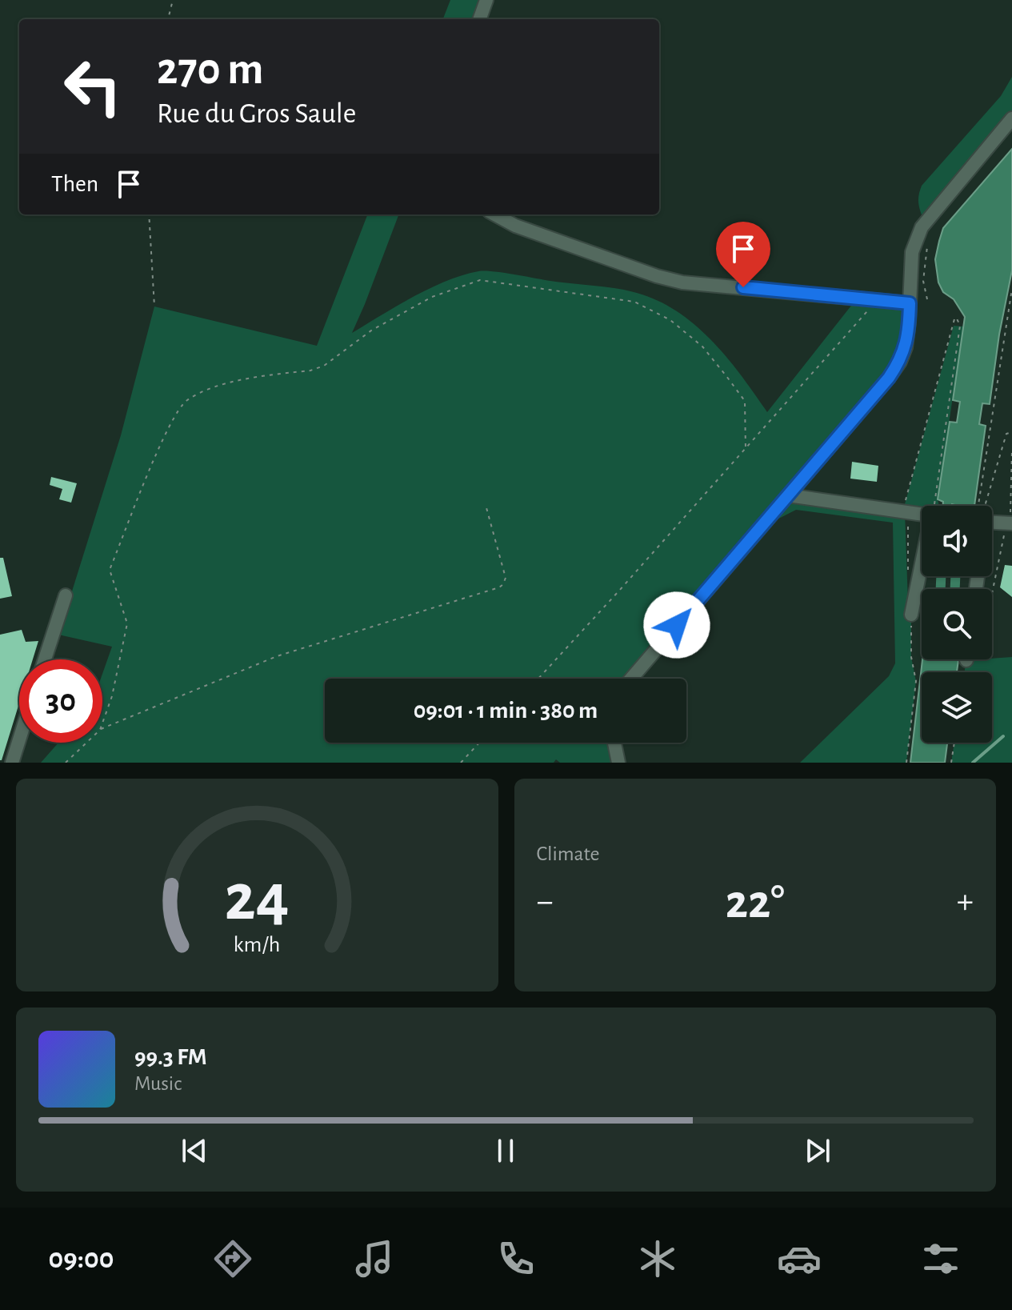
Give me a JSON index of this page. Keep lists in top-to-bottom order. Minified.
{"page":{"turn":["270 m","Rue du Gros Saule"],"then":"Then","limit":"30","trip":"09:01 · 1 min · 380 m","tile":"Climate","heat":["−","22°","+"],"song":["99.3 FM","Music"],"tabs":"09:00","gauge":["24","km/h"]}}
